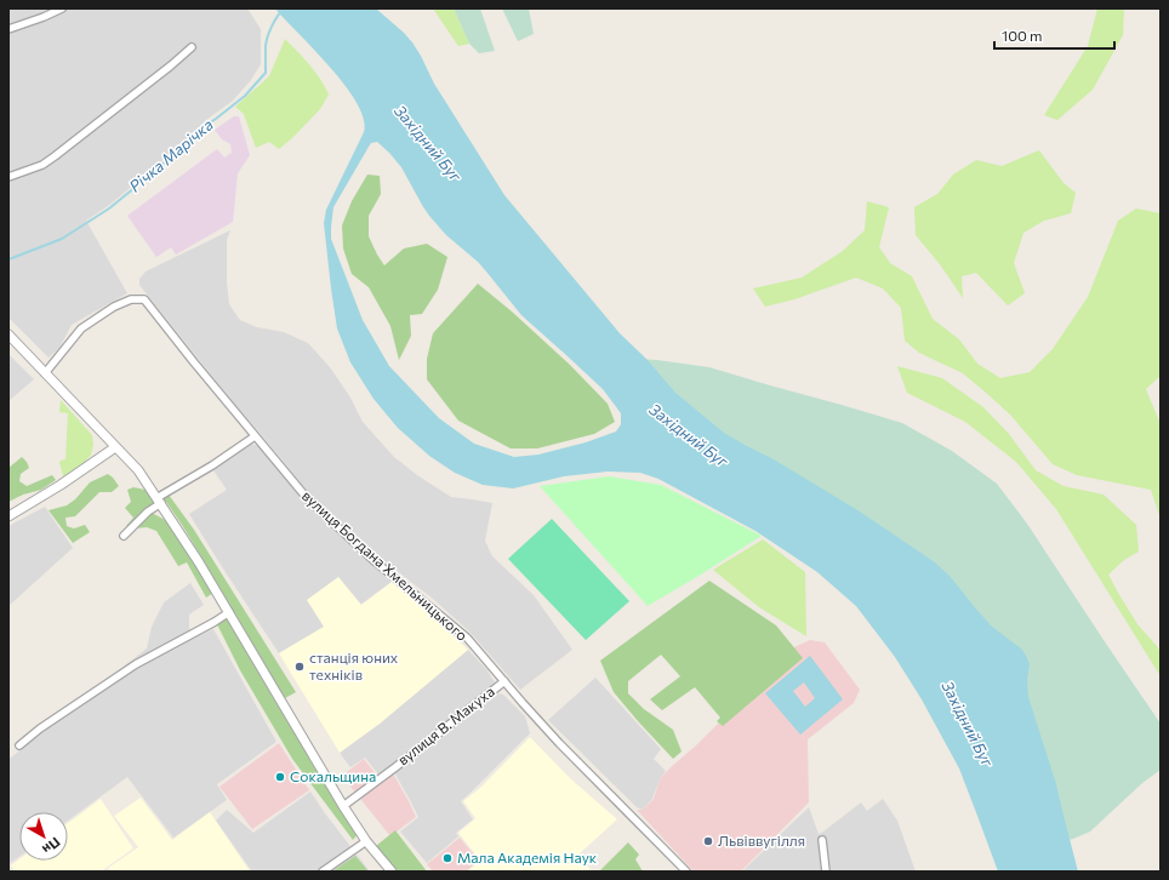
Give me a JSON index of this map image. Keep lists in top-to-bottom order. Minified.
{"streets":{"street":["вулиця Богдана Хмельницького","вулиця В. Макуха"]},"crossings":[["вулиця Богдана Хмельницького","вулиця В. Макуха"]],"water":["Західний Буг","Річка Марічка"],"places":["станція юних техніків","Сокальщина","Львіввугілля","Мала Академія Наук"],"scale_bar":"100 m","north":"bottom right"}
